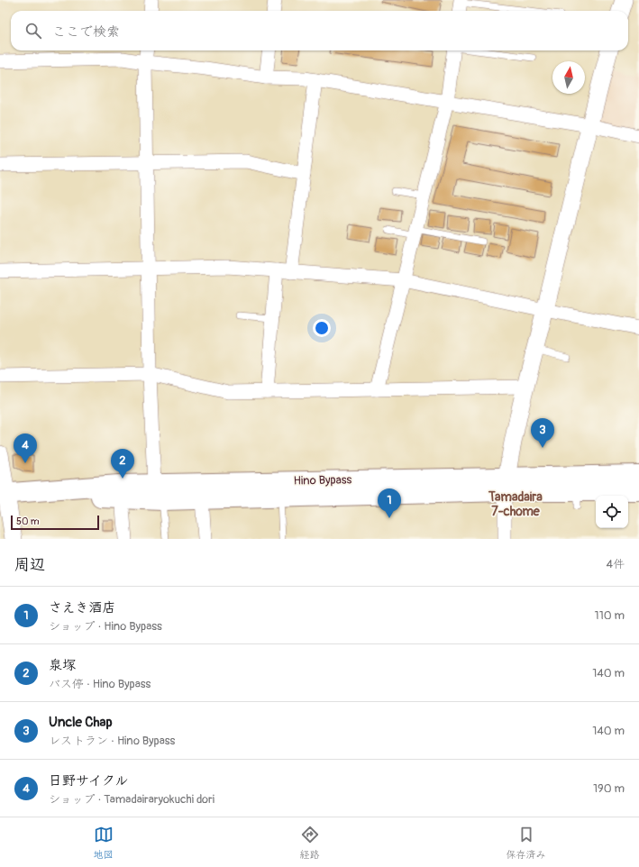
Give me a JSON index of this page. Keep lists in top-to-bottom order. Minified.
{"streets":{"highway":["Hino Bypass"]},"districts":["Tamadaira 7-chome"],"scale_bar":"50 m","north":"top","page":{"search":"ここで検索","pins":["3","4","2","1"],"scale":"50 m","heading":["周辺","4件"],"list":[{"mark":"1","name":"さえき酒店","note":"ショップ · Hino Bypass","value":"110 m"},{"mark":"2","name":"泉塚","note":"バス停 · Hino Bypass","value":"140 m"},{"mark":"3","name":"Uncle Chap","note":"レストラン · Hino Bypass","value":"140 m"},{"mark":"4","name":"日野サイクル","note":"ショップ · Tamadairaryokuchi dori","value":"190 m"}],"nav":["地図","経路","保存済み"]}}
